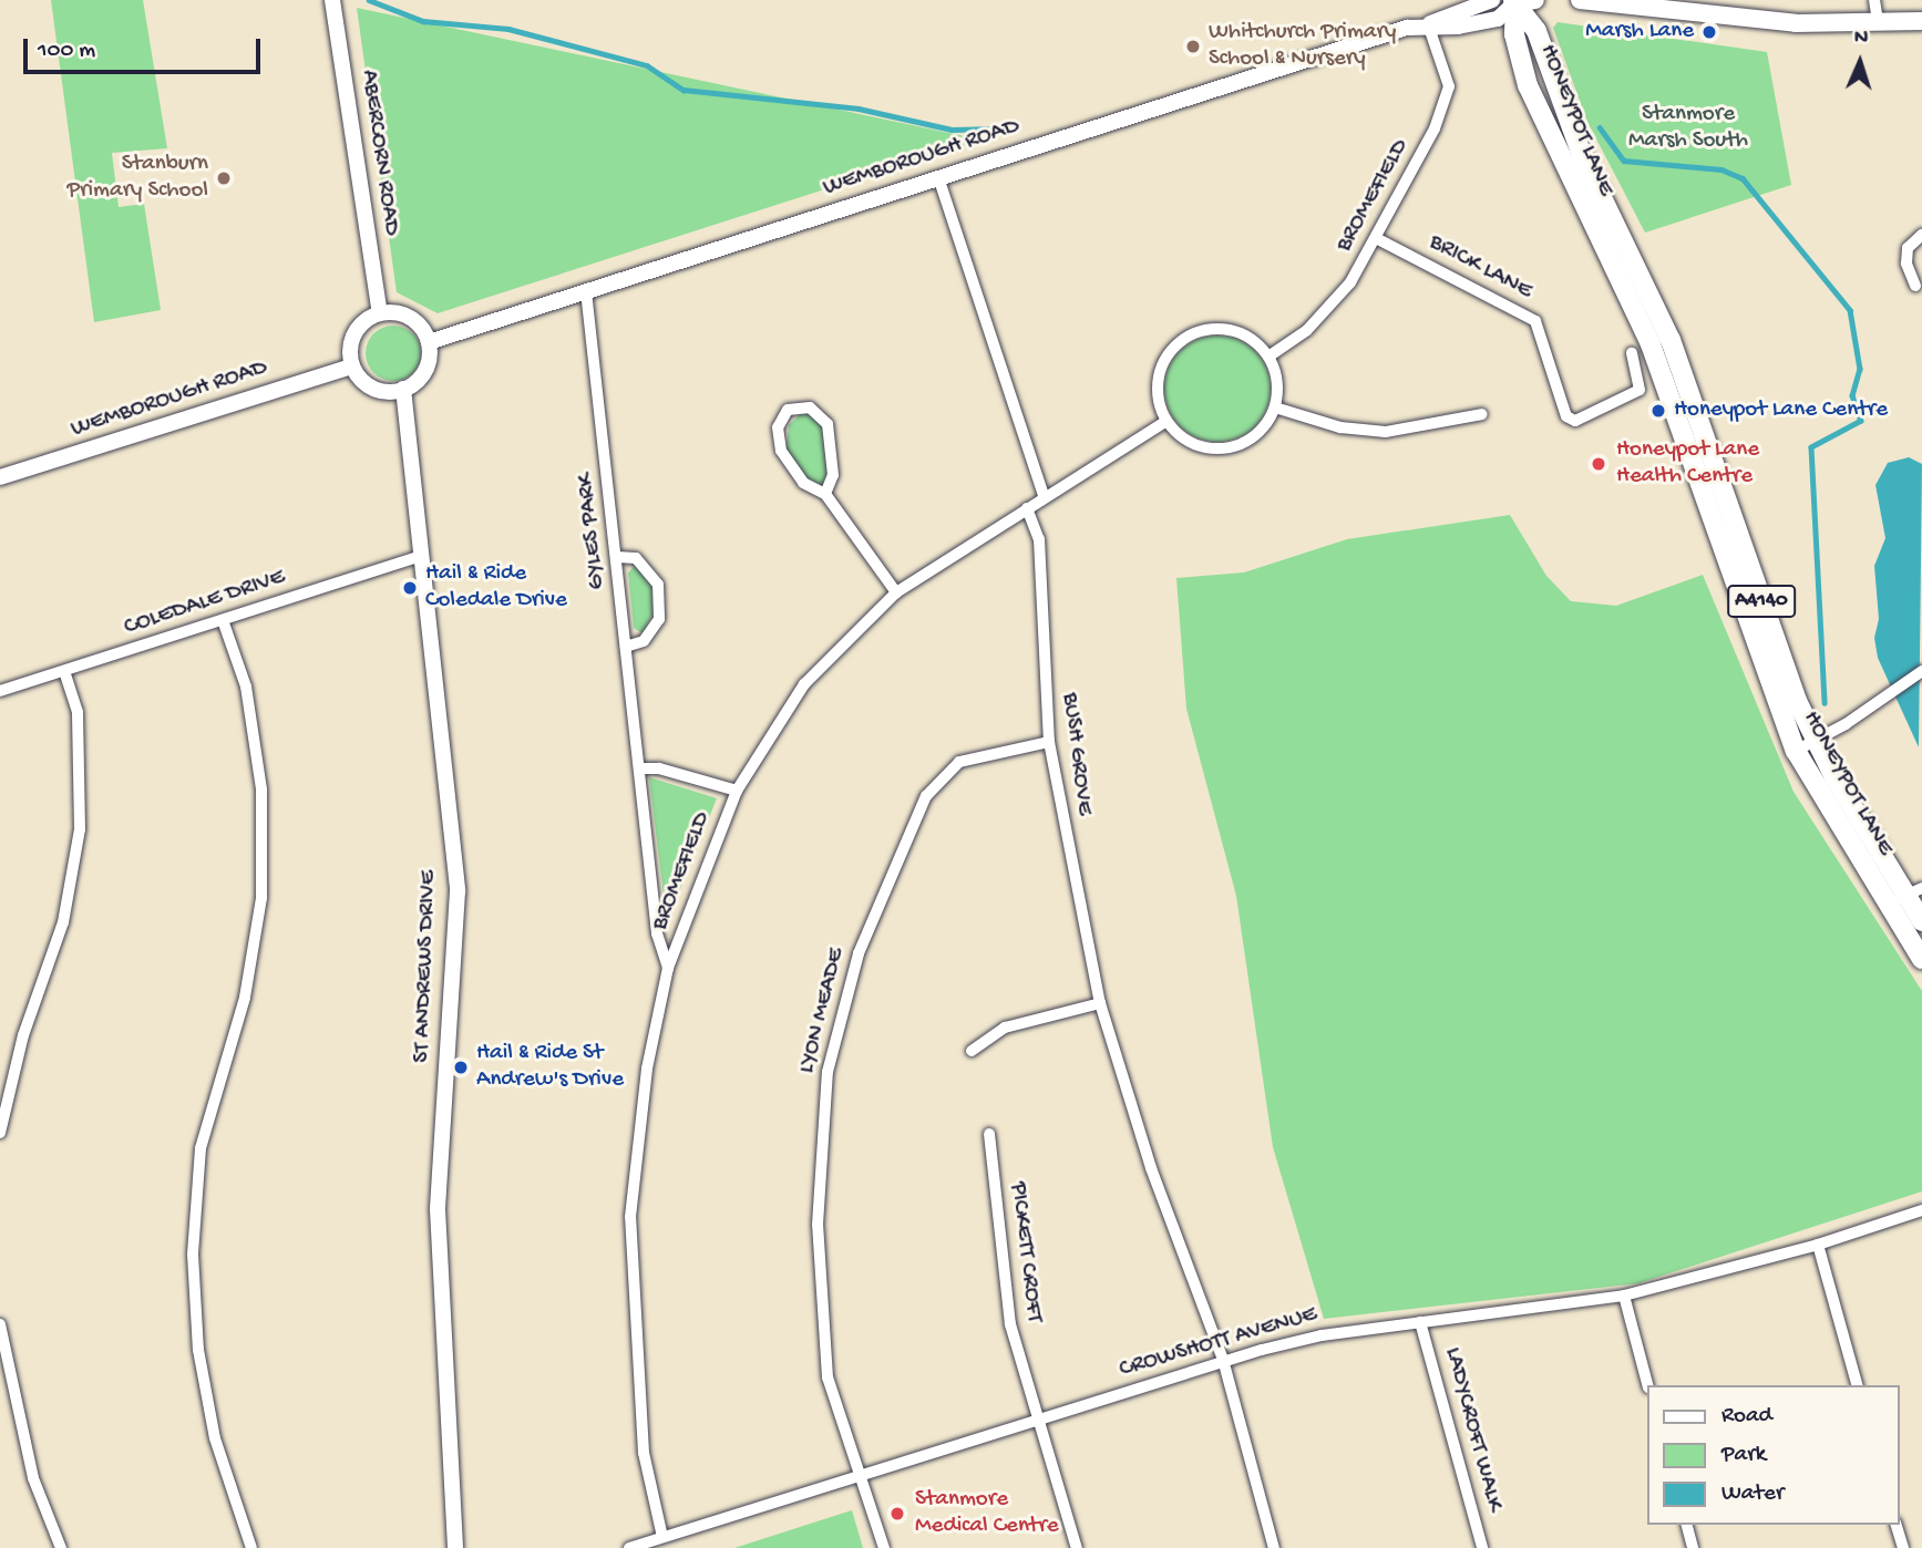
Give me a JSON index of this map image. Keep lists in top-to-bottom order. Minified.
{"streets":{"main road":["HONEYPOT LANE","A4140"],"street":["ABERCORN ROAD","WEMBOROUGH ROAD","BROMEFIELD","BRICK LANE","GYLES PARK","COLEDALE DRIVE","BUSH GROVE","ST ANDREWS DRIVE","LYON MEADE","PICKETT CROFT","CROWSHOTT AVENUE","LADYCROFT WALK"]},"crossings":[["HONEYPOT LANE","WEMBOROUGH ROAD"],["ABERCORN ROAD","WEMBOROUGH ROAD"],["ABERCORN ROAD","ST ANDREWS DRIVE"],["WEMBOROUGH ROAD","BROMEFIELD"],["WEMBOROUGH ROAD","GYLES PARK"],["WEMBOROUGH ROAD","ST ANDREWS DRIVE"],["BROMEFIELD","BRICK LANE"],["BROMEFIELD","GYLES PARK"],["BROMEFIELD","BUSH GROVE"],["BROMEFIELD","CROWSHOTT AVENUE"],["COLEDALE DRIVE","ST ANDREWS DRIVE"],["BUSH GROVE","LYON MEADE"],["BUSH GROVE","CROWSHOTT AVENUE"],["LYON MEADE","CROWSHOTT AVENUE"],["PICKETT CROFT","CROWSHOTT AVENUE"],["CROWSHOTT AVENUE","LADYCROFT WALK"]],"parks":["Stanmore Marsh South"],"places":["Marsh Lane","Whitchurch Primary School & Nursery","Stanburn Primary School","Honeypot Lane Centre","Honeypot Lane Health Centre","Hail & Ride Coledale Drive","Hail & Ride St Andrew's Drive","Stanmore Medical Centre"],"legend":["Road","Park","Water"],"scale_bar":"100 m","north":"top"}
